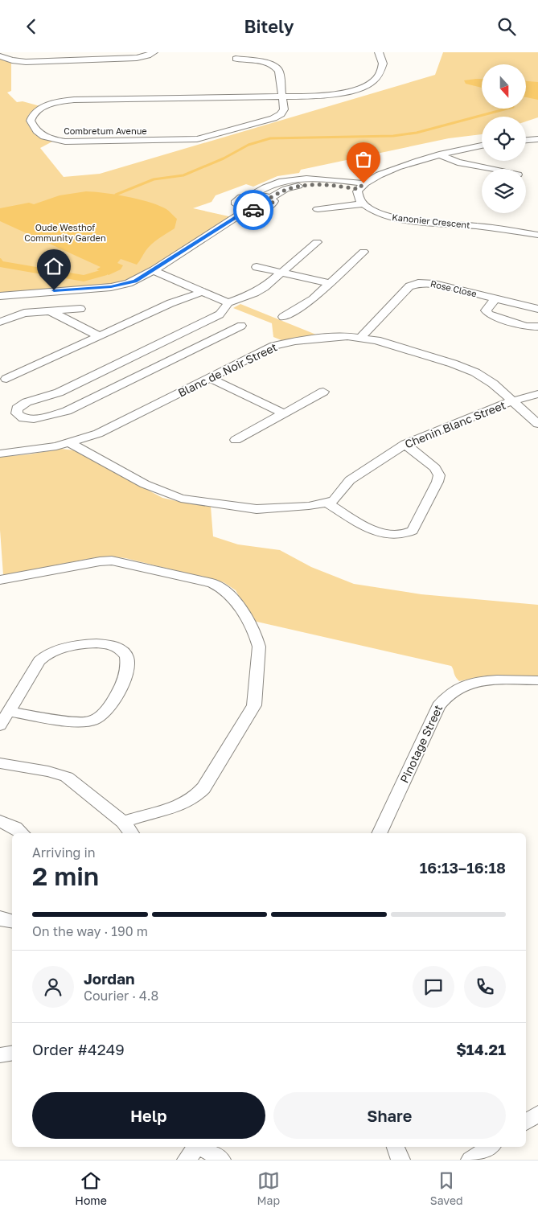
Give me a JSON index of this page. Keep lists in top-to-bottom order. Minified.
{"streets":{"street":["Combretum Avenue","Kanonier Crescent","Rose Close","Blanc de Noir Street","Chenin Blanc Street","Pinotage Street"]},"crossings":[["Rose Close","Blanc de Noir Street"],["Blanc de Noir Street","Chenin Blanc Street"]],"parks":["Oude Westhof Community Garden"],"north":"bottom","page":{"header":"Bitely","heading":["2 min","Arriving in","16:13–16:18"],"panel":["Jordan","Courier · 4.8","Order #4249","$14.21"],"bar":"On the way · 190 m","buttons":["Help","Share"],"tabs":["Home","Map","Saved"]}}
